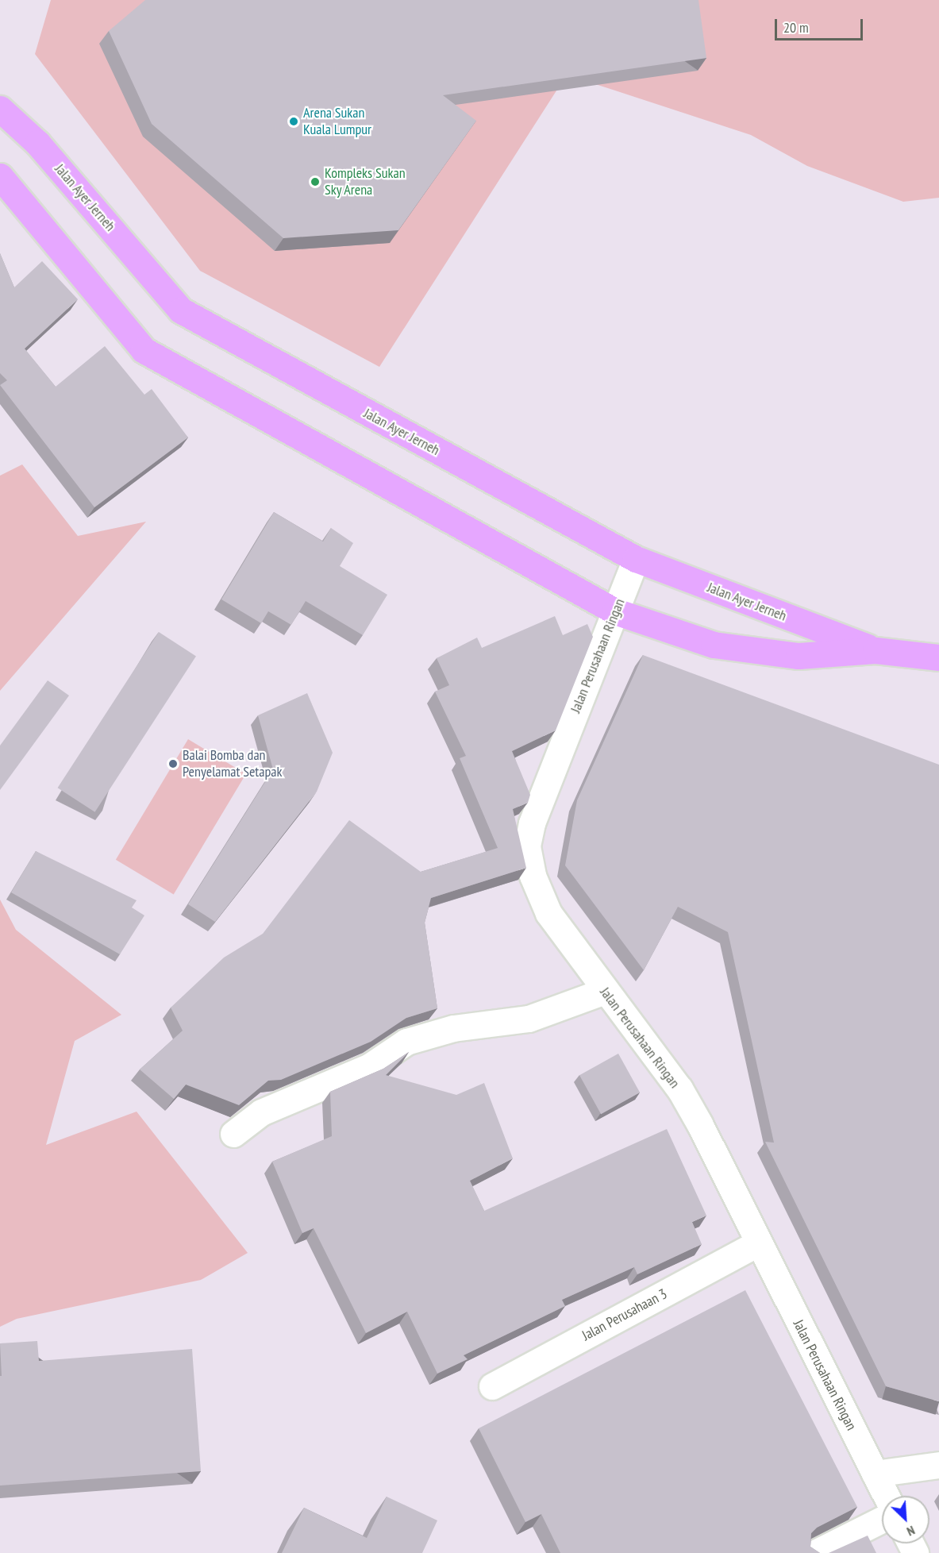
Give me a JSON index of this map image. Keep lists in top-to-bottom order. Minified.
{"streets":{"main road":["Jalan Ayer Jerneh"],"street":["Jalan Perusahaan Ringan","Jalan Perusahaan 3"]},"crossings":[["Jalan Ayer Jerneh","Jalan Perusahaan Ringan"],["Jalan Perusahaan Ringan","Jalan Perusahaan 3"]],"places":["Arena Sukan Kuala Lumpur","Kompleks Sukan Sky Arena","Balai Bomba dan Penyelamat Setapak"],"scale_bar":"20 m","north":"bottom right"}
